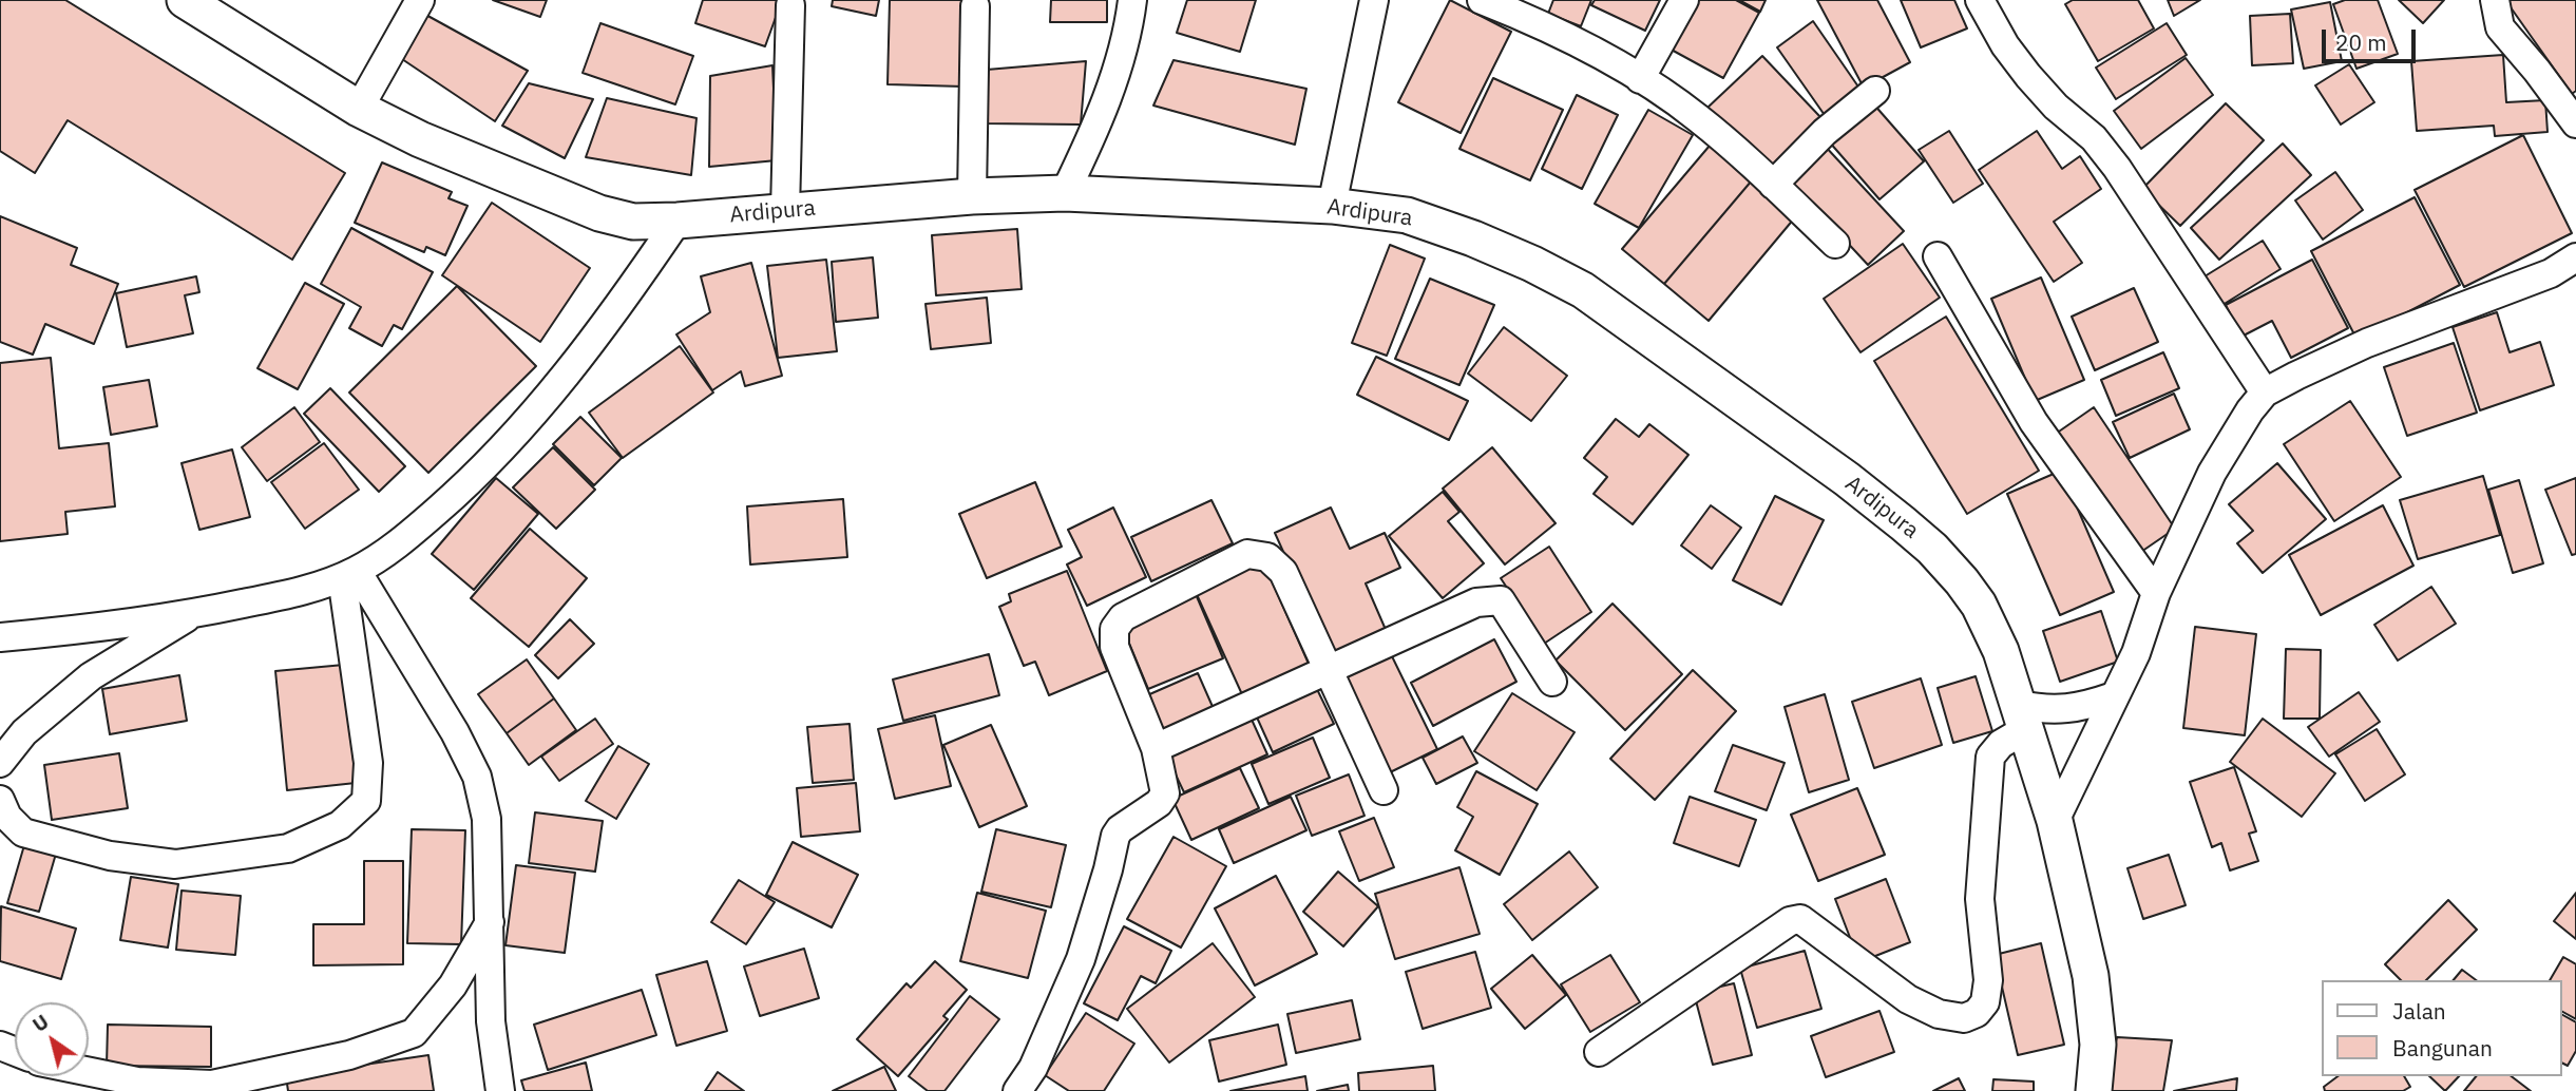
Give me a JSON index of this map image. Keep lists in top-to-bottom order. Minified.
{"streets":{"street":["Ardipura"]},"legend":["Jalan","Bangunan"],"scale_bar":"20 m","north":"top left"}
